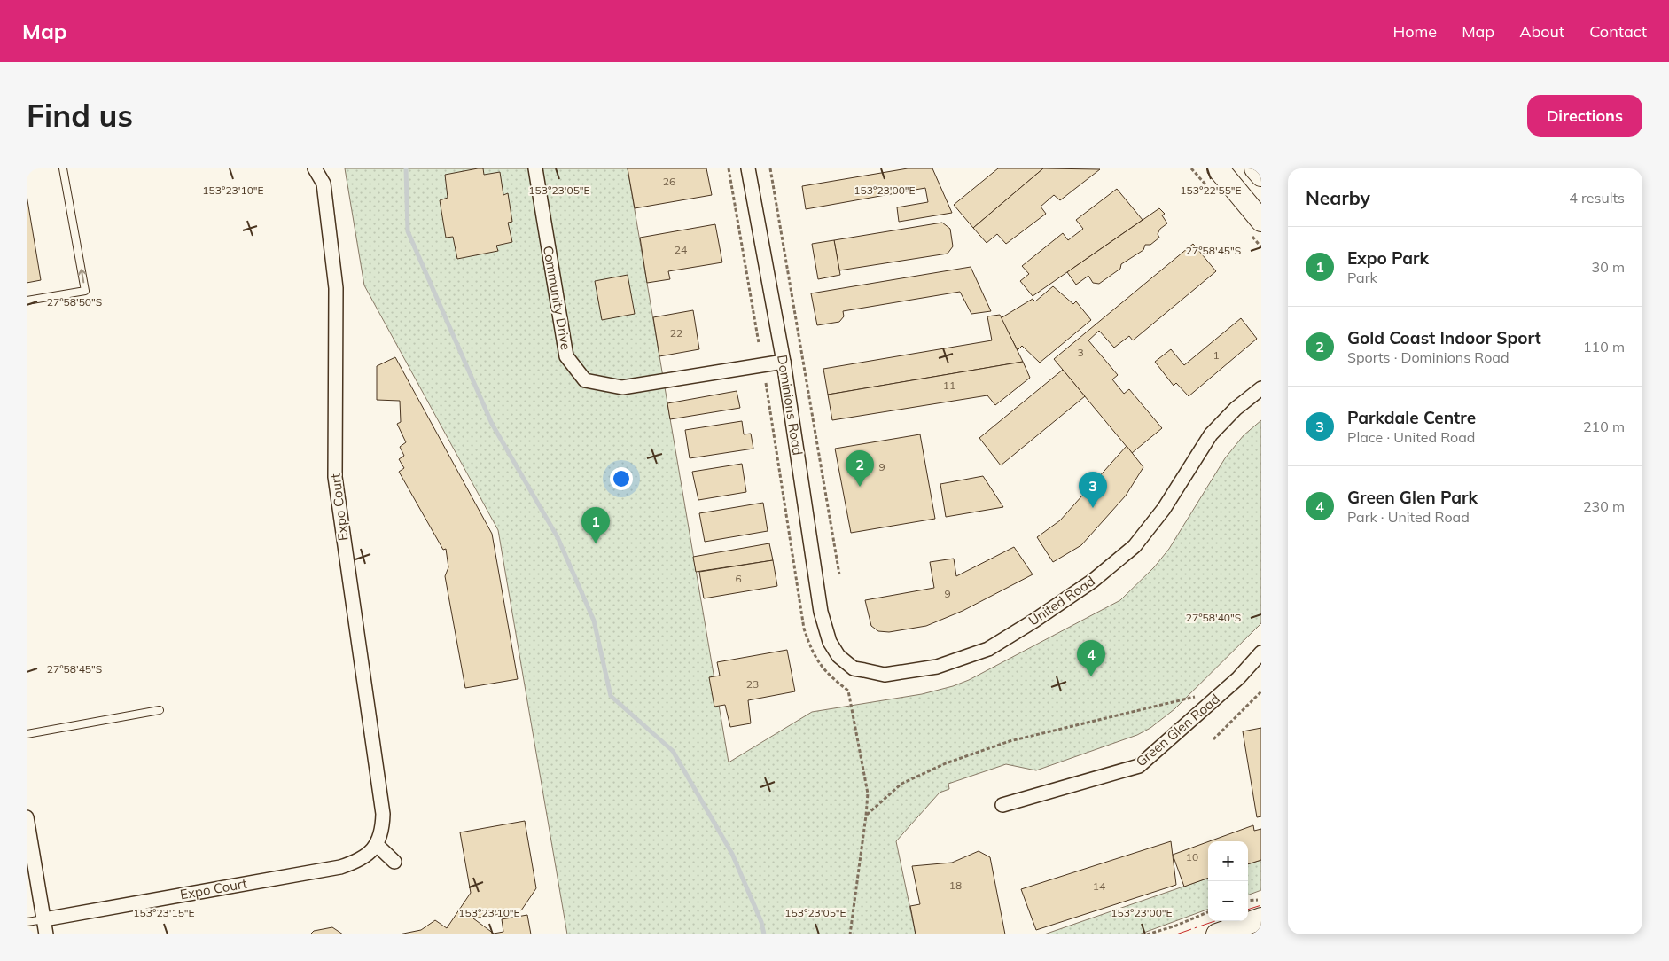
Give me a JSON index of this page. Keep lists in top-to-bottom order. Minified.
{"streets":{"street":["Community Drive","Dominions Road","Expo Court","United Road","Green Glen Road"]},"crossings":[["Community Drive","Dominions Road"],["Dominions Road","United Road"]],"house_numbers":["26","24","22","3","1","11","9","6","9","23","10","18","14"],"page":{"header":"Map","nav":["Home","Map","About","Contact"],"buttons":"Directions","title":"Find us","heading":["Nearby","4 results"],"list":[{"mark":"1","name":"Expo Park","note":"Park","value":"30 m"},{"mark":"2","name":"Gold Coast Indoor Sport","note":"Sports · Dominions Road","value":"110 m"},{"mark":"3","name":"Parkdale Centre","note":"Place · United Road","value":"210 m"},{"mark":"4","name":"Green Glen Park","note":"Park · United Road","value":"230 m"}],"pins":["2","3","1","4"],"map_buttons":["+","−"]},"coordinates":["153°23'10\"E","153°23'05\"E","153°23'00\"E","153°22'55\"E","27°58'45\"S","27°58'50\"S","27°58'40\"S","153°23'15\"E"]}
